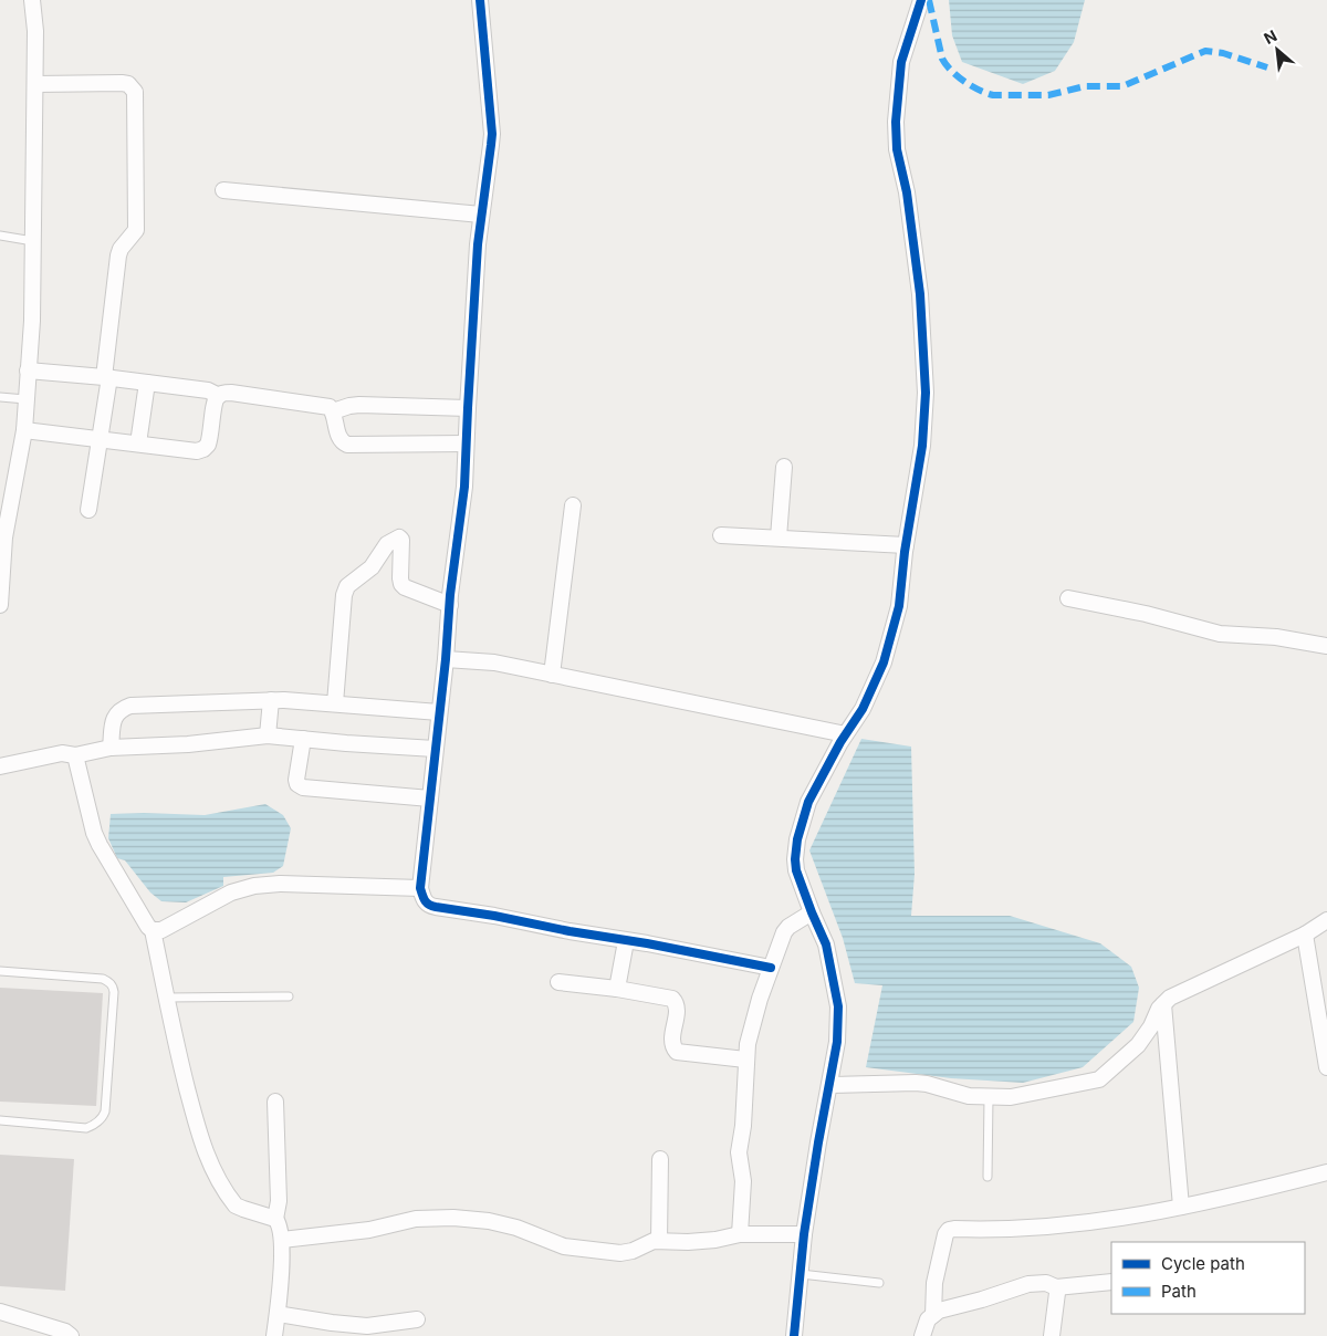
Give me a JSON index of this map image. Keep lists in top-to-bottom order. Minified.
{"legend":["Cycle path","Path"],"north":"top left"}
